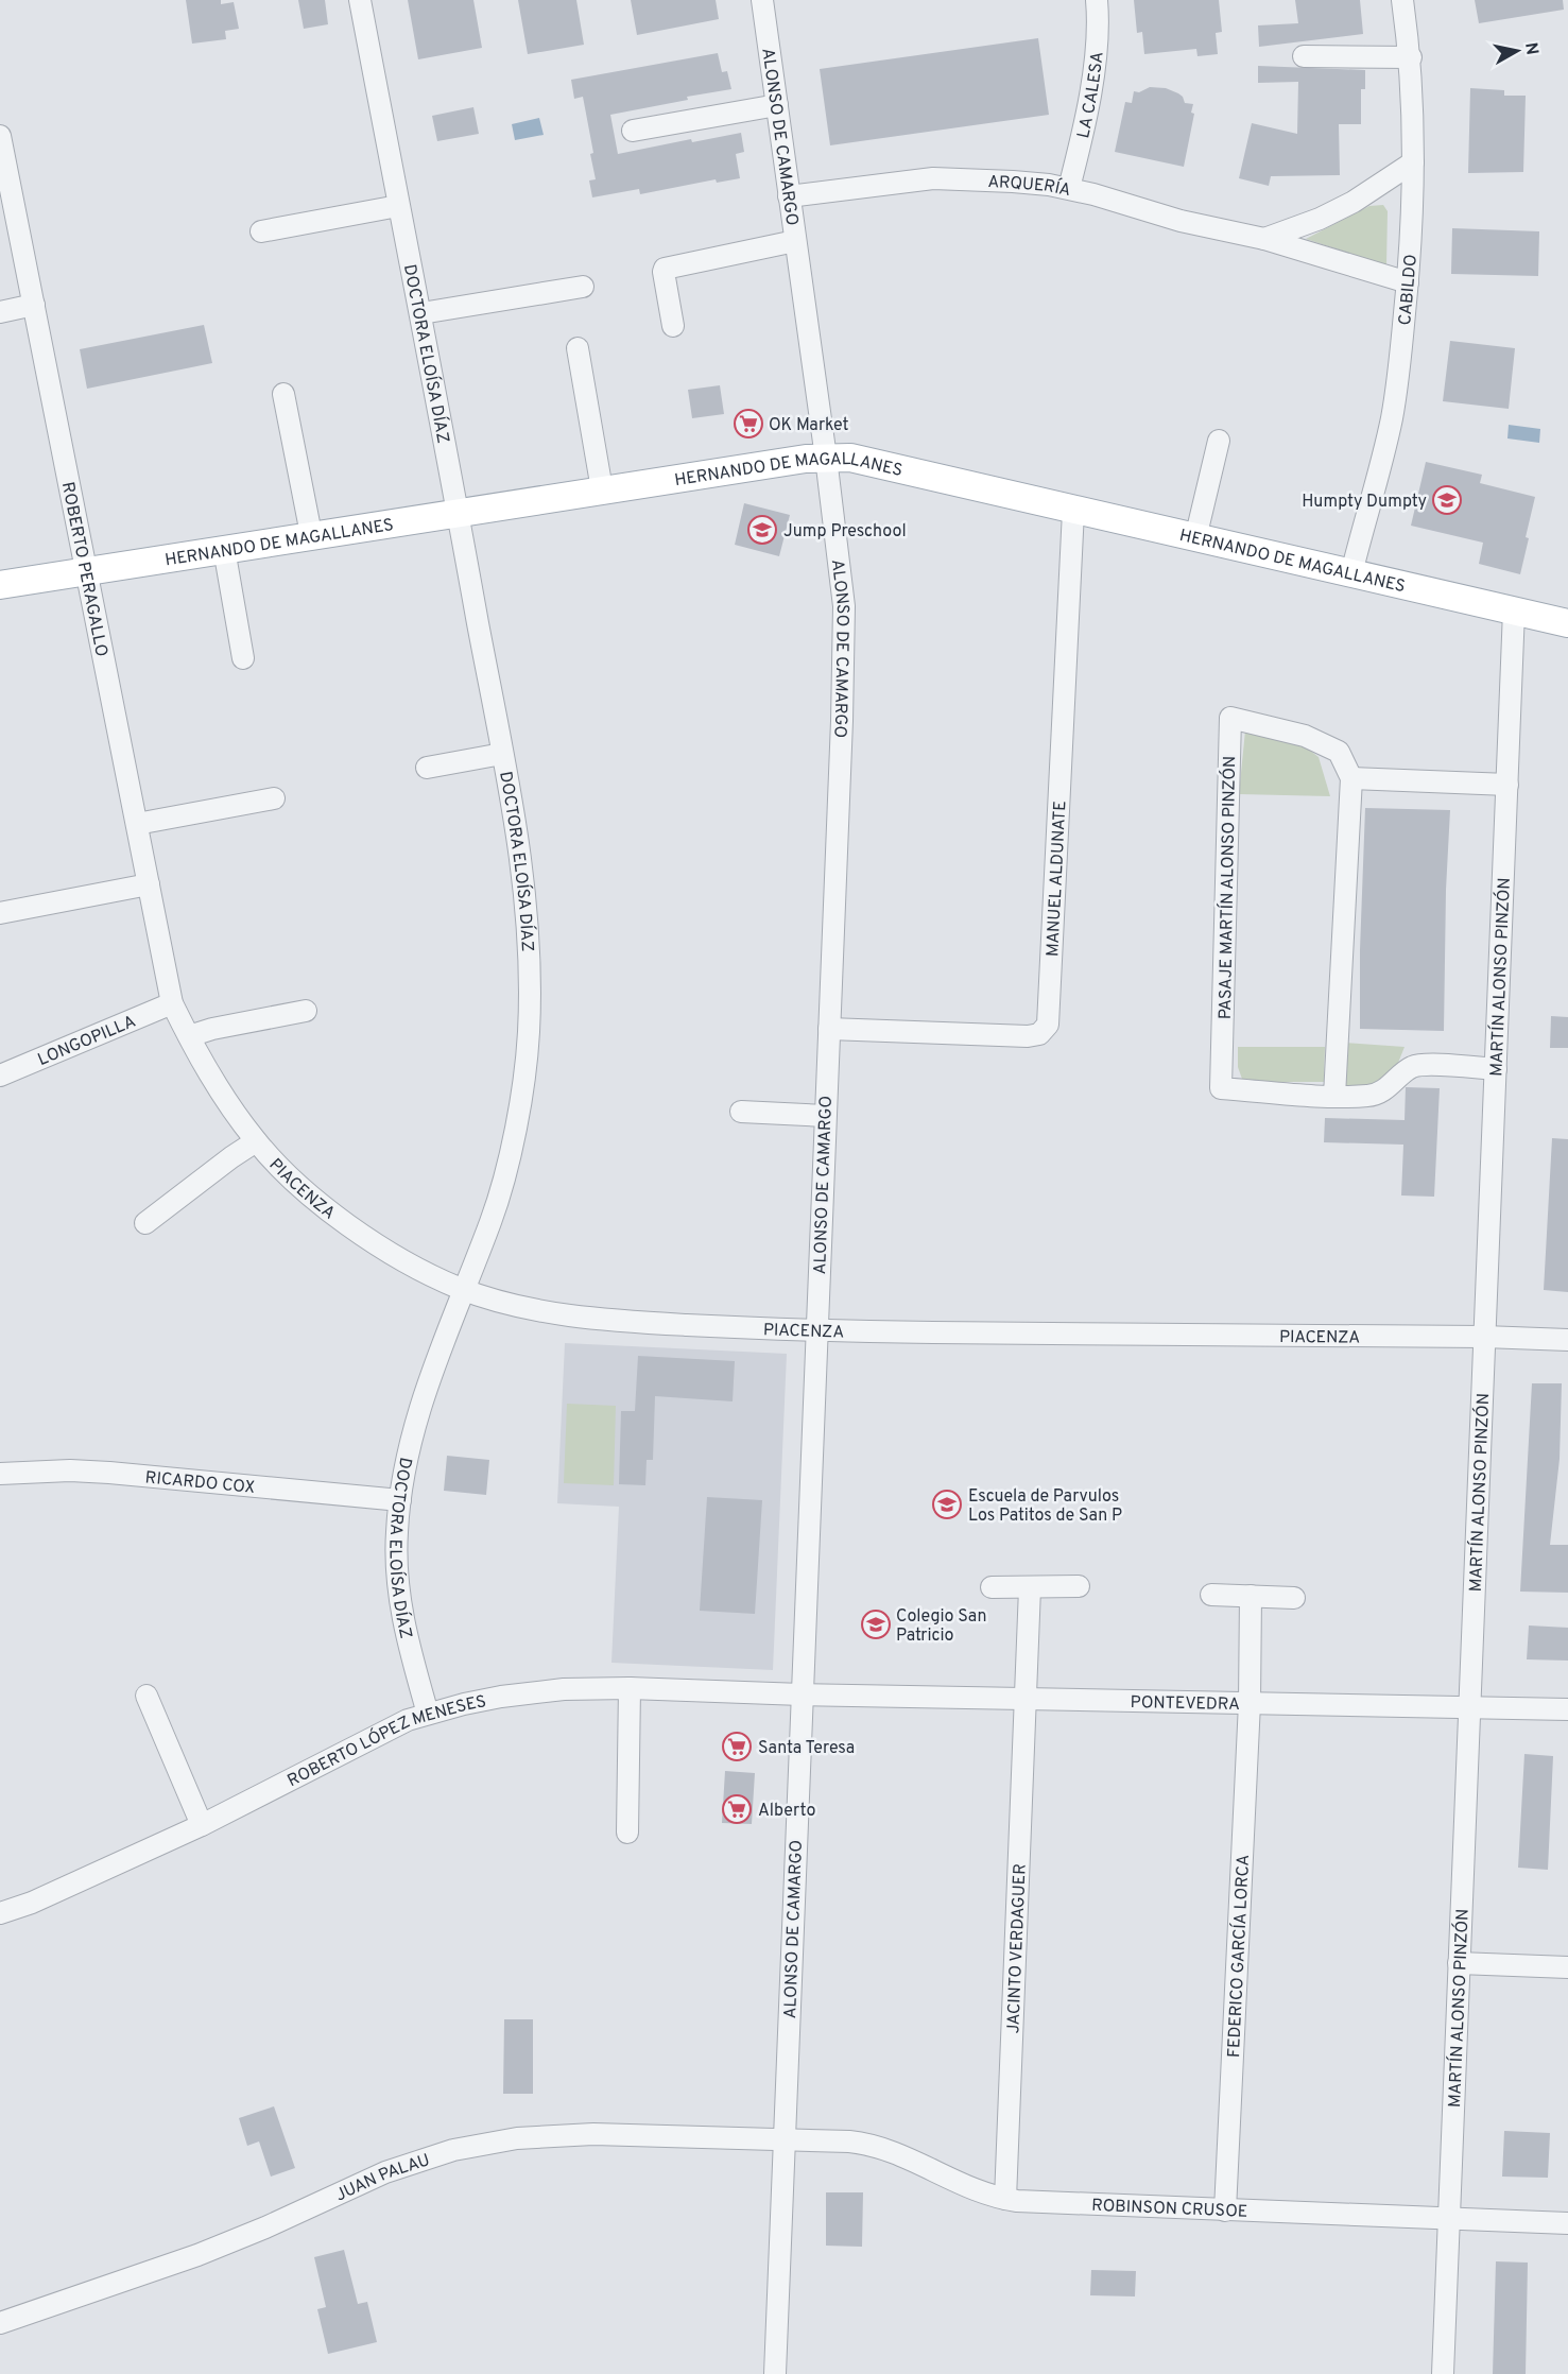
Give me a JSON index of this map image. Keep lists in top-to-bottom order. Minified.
{"streets":{"main road":["HERNANDO DE MAGALLANES"],"street":["LA CALESA","ALONSO DE CAMARGO","ARQUERÍA","CABILDO","DOCTORA ELOÍSA DÍAZ","ROBERTO PERAGALLO","MANUEL ALDUNATE","PASAJE MARTÍN ALONSO PINZÓN","MARTÍN ALONSO PINZÓN","LONGOPILLA","PIACENZA","RICARDO COX","PONTEVEDRA","ROBERTO LÓPEZ MENESES","JACINTO VERDAGUER","FEDERICO GARCÍA LORCA","JUAN PALAU","ROBINSON CRUSOE"]},"crossings":[["LA CALESA","ARQUERÍA"],["ALONSO DE CAMARGO","ARQUERÍA"],["ALONSO DE CAMARGO","HERNANDO DE MAGALLANES"],["ALONSO DE CAMARGO","MANUEL ALDUNATE"],["ALONSO DE CAMARGO","PIACENZA"],["ALONSO DE CAMARGO","PONTEVEDRA"],["ALONSO DE CAMARGO","ROBERTO LÓPEZ MENESES"],["ALONSO DE CAMARGO","JUAN PALAU"],["ALONSO DE CAMARGO","ROBINSON CRUSOE"],["ARQUERÍA","CABILDO"],["CABILDO","HERNANDO DE MAGALLANES"],["DOCTORA ELOÍSA DÍAZ","HERNANDO DE MAGALLANES"],["DOCTORA ELOÍSA DÍAZ","PIACENZA"],["DOCTORA ELOÍSA DÍAZ","RICARDO COX"],["DOCTORA ELOÍSA DÍAZ","ROBERTO LÓPEZ MENESES"],["HERNANDO DE MAGALLANES","ROBERTO PERAGALLO"],["HERNANDO DE MAGALLANES","MANUEL ALDUNATE"],["HERNANDO DE MAGALLANES","MARTÍN ALONSO PINZÓN"],["ROBERTO PERAGALLO","LONGOPILLA"],["ROBERTO PERAGALLO","PIACENZA"],["PASAJE MARTÍN ALONSO PINZÓN","MARTÍN ALONSO PINZÓN"],["MARTÍN ALONSO PINZÓN","PIACENZA"],["MARTÍN ALONSO PINZÓN","PONTEVEDRA"],["MARTÍN ALONSO PINZÓN","ROBINSON CRUSOE"],["LONGOPILLA","PIACENZA"],["PONTEVEDRA","ROBERTO LÓPEZ MENESES"],["PONTEVEDRA","JACINTO VERDAGUER"],["PONTEVEDRA","FEDERICO GARCÍA LORCA"],["JACINTO VERDAGUER","ROBINSON CRUSOE"],["FEDERICO GARCÍA LORCA","ROBINSON CRUSOE"],["JUAN PALAU","ROBINSON CRUSOE"]],"places":{"supermarket":["OK Market","Santa Teresa","Alberto"],"school or university":["Humpty Dumpty","Jump Preschool","Escuela de Parvulos Los Patitos de San P","Colegio San Patricio"]},"north":"right"}
